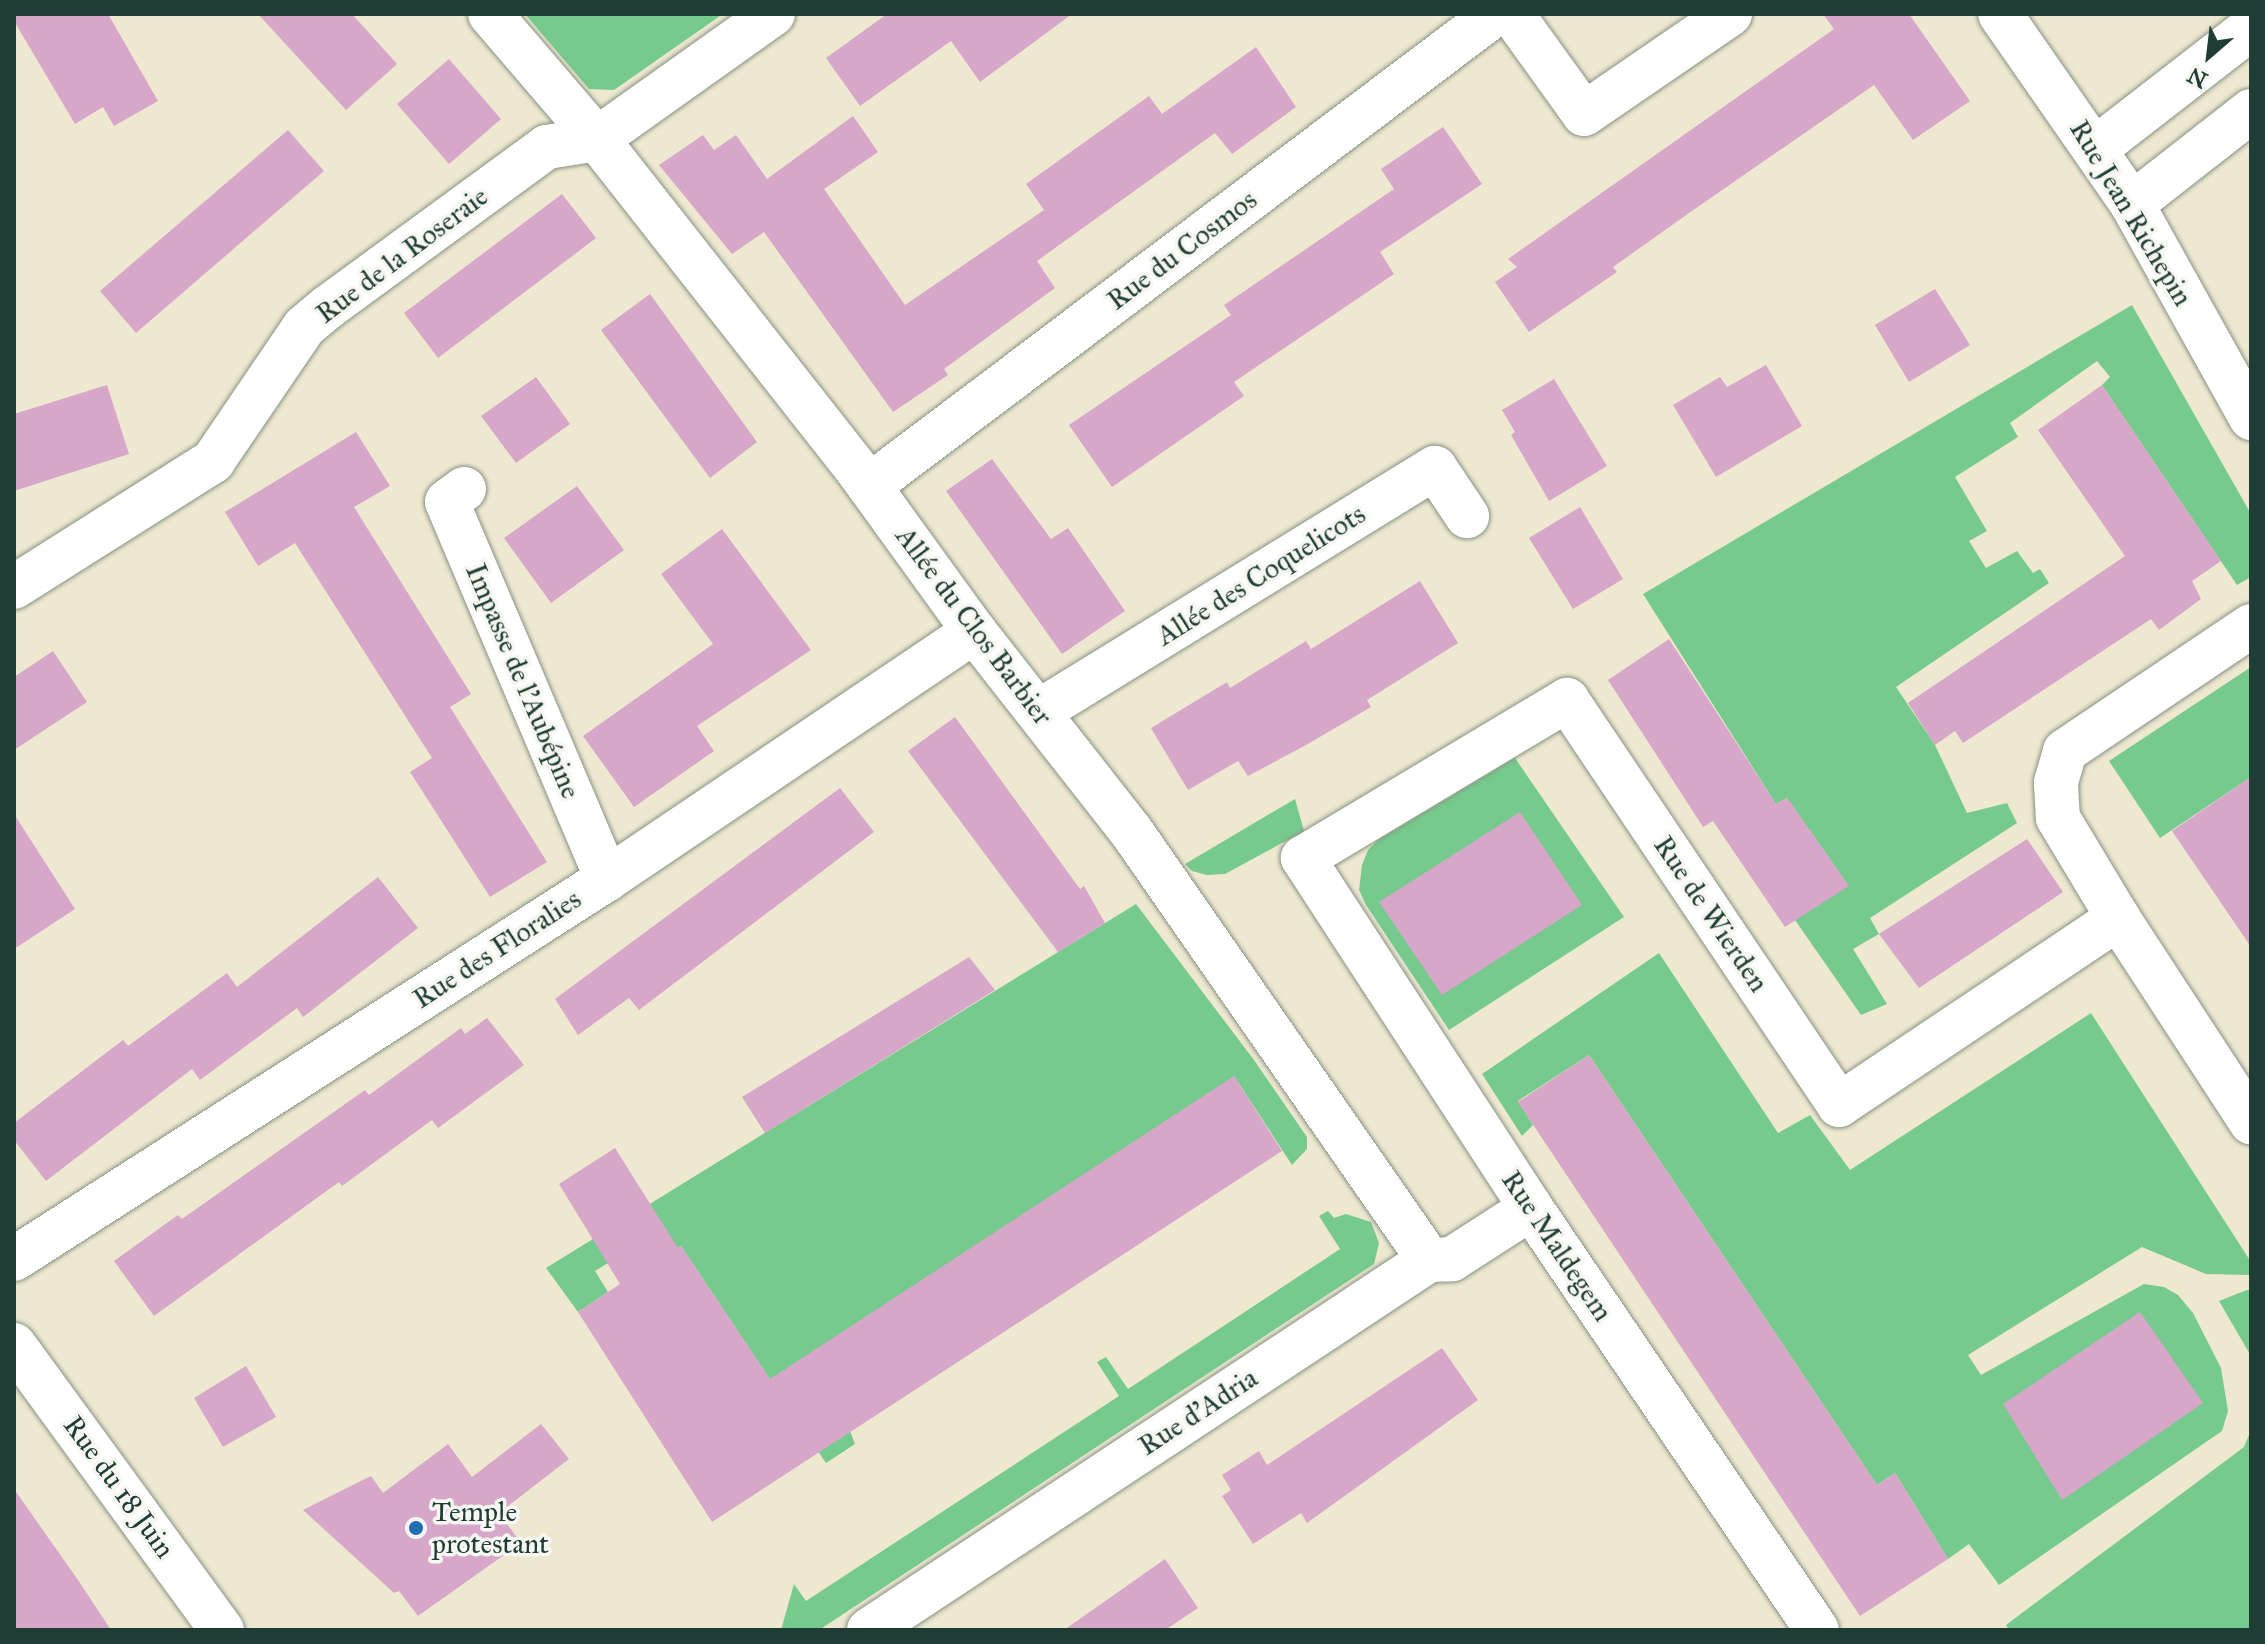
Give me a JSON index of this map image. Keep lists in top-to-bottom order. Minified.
{"streets":{"street":["Rue Jean Richepin","Rue du Cosmos","Rue de la Roseraie","Allée des Coquelicots","Allée du Clos Barbier","Impasse de l'Aubépine","Rue de Wierden","Rue des Floralies","Rue Maldegem","Rue d'Adria","Rue du 18 Juin"]},"crossings":[["Rue du Cosmos","Allée du Clos Barbier"],["Rue de la Roseraie","Allée du Clos Barbier"],["Allée des Coquelicots","Allée du Clos Barbier"],["Allée du Clos Barbier","Rue des Floralies"],["Allée du Clos Barbier","Rue d'Adria"],["Impasse de l'Aubépine","Rue des Floralies"],["Rue de Wierden","Rue Maldegem"],["Rue Maldegem","Rue d'Adria"]],"places":["Temple protestant"],"north":"bottom left"}
